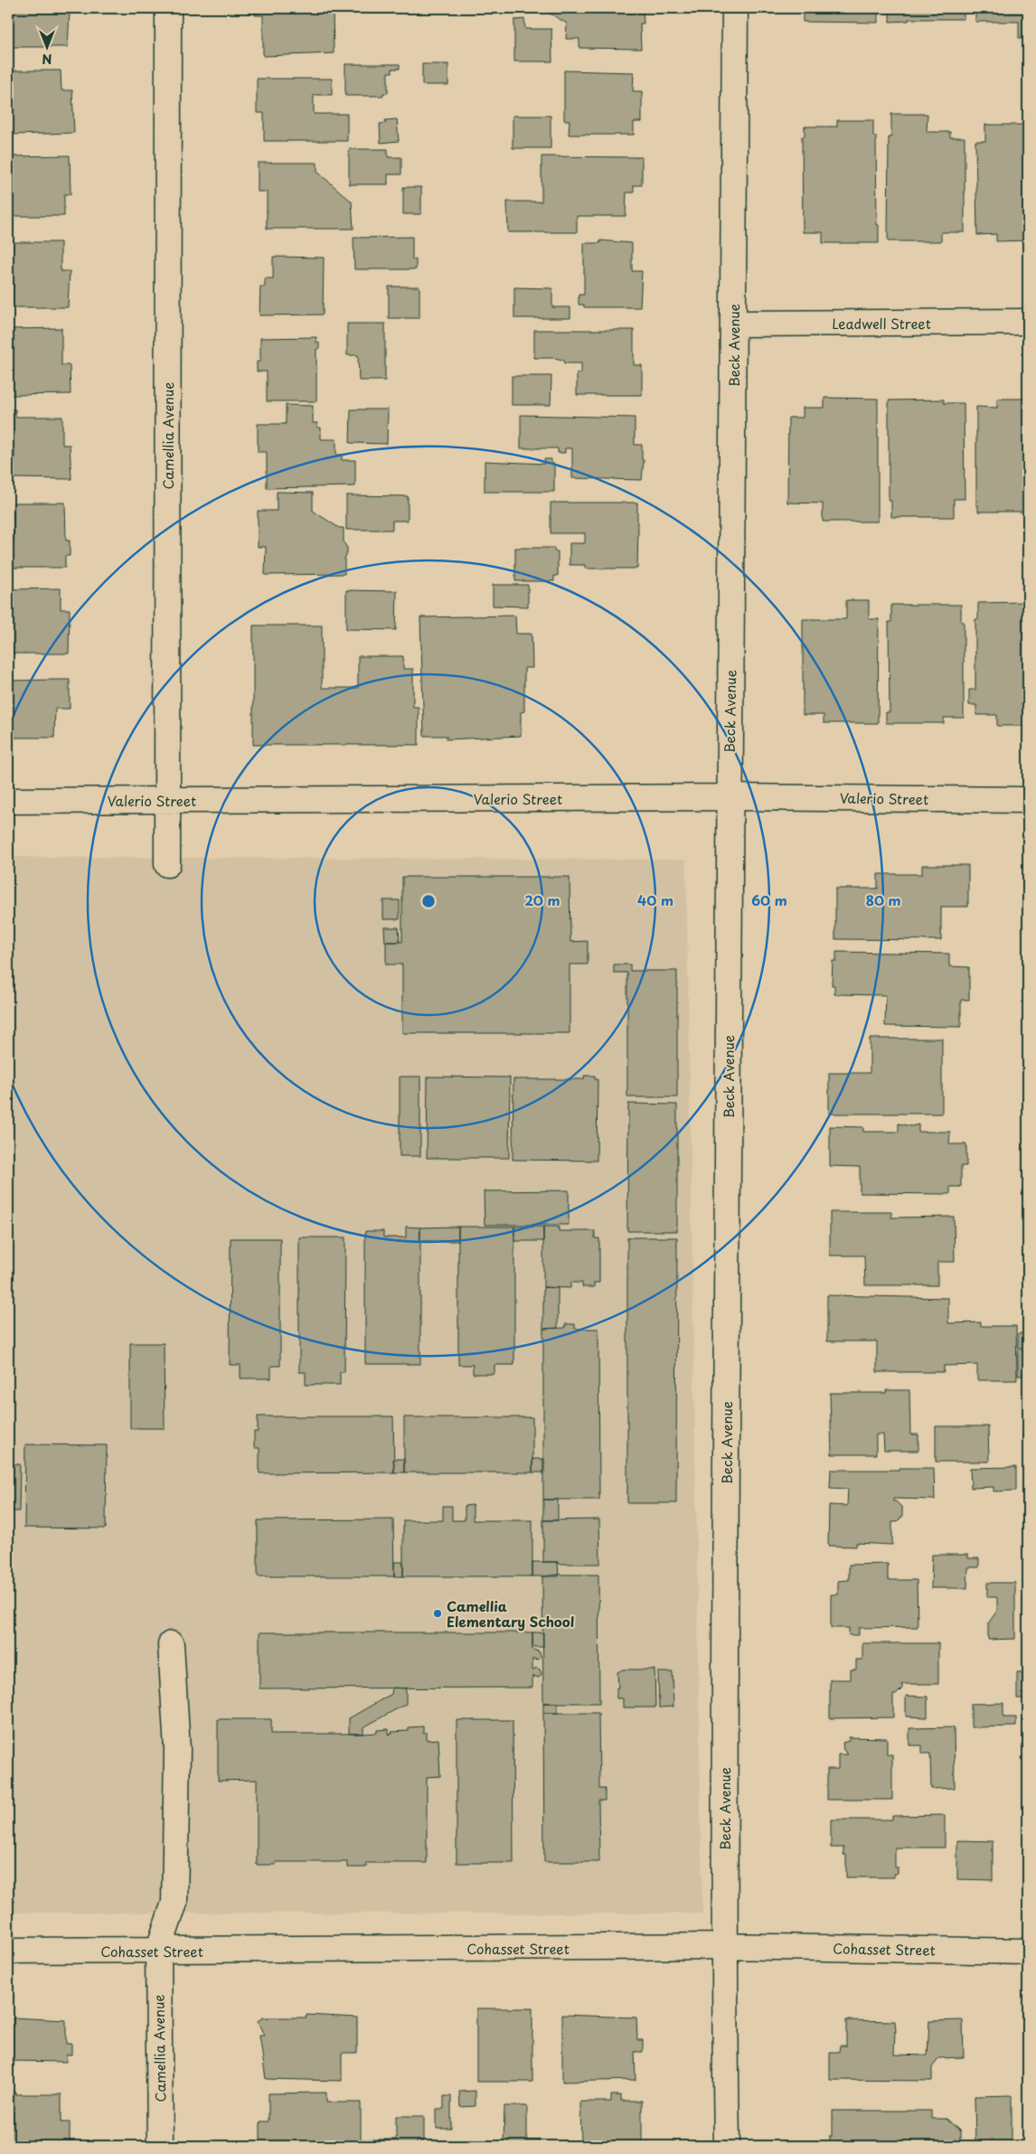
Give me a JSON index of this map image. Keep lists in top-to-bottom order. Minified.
{"streets":{"street":["Leadwell Street","Beck Avenue","Camellia Avenue","Valerio Street","Cohasset Street"]},"crossings":[["Leadwell Street","Beck Avenue"],["Beck Avenue","Valerio Street"],["Beck Avenue","Cohasset Street"],["Camellia Avenue","Valerio Street"],["Camellia Avenue","Cohasset Street"]],"places":["Camellia Elementary School"],"north":"bottom","rings":["20 m","40 m","60 m","80 m"]}
